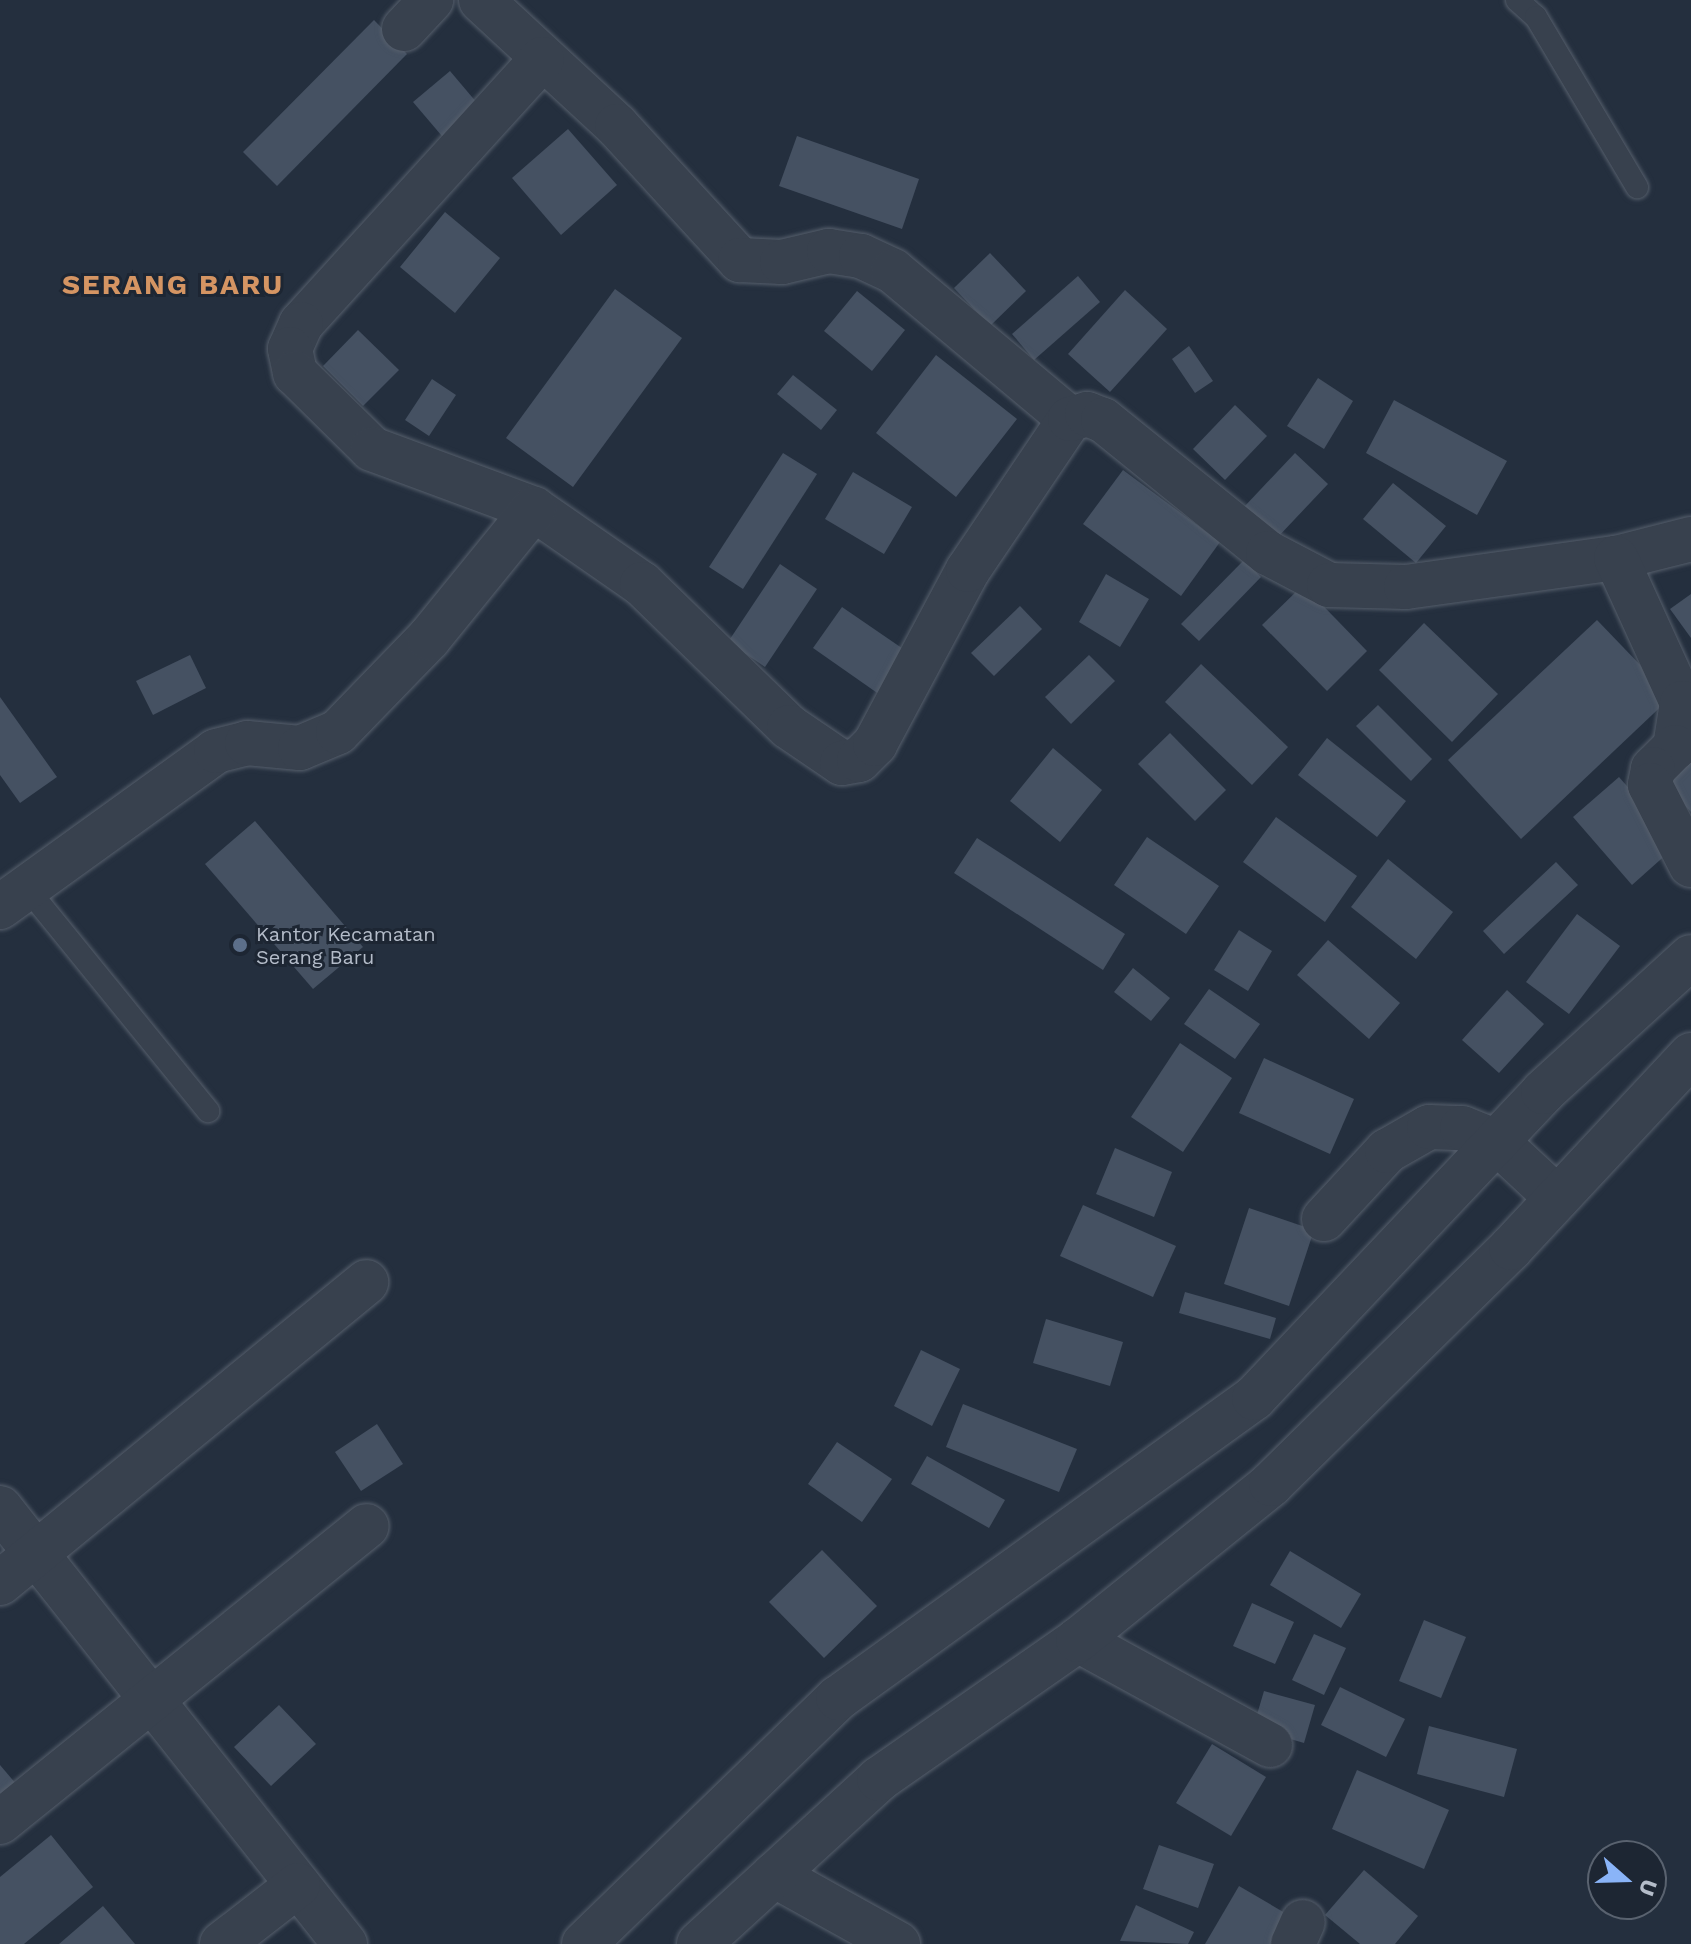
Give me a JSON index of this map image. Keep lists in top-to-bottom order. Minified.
{"districts":["SERANG BARU"],"places":["Kantor Kecamatan Serang Baru"],"north":"right"}
